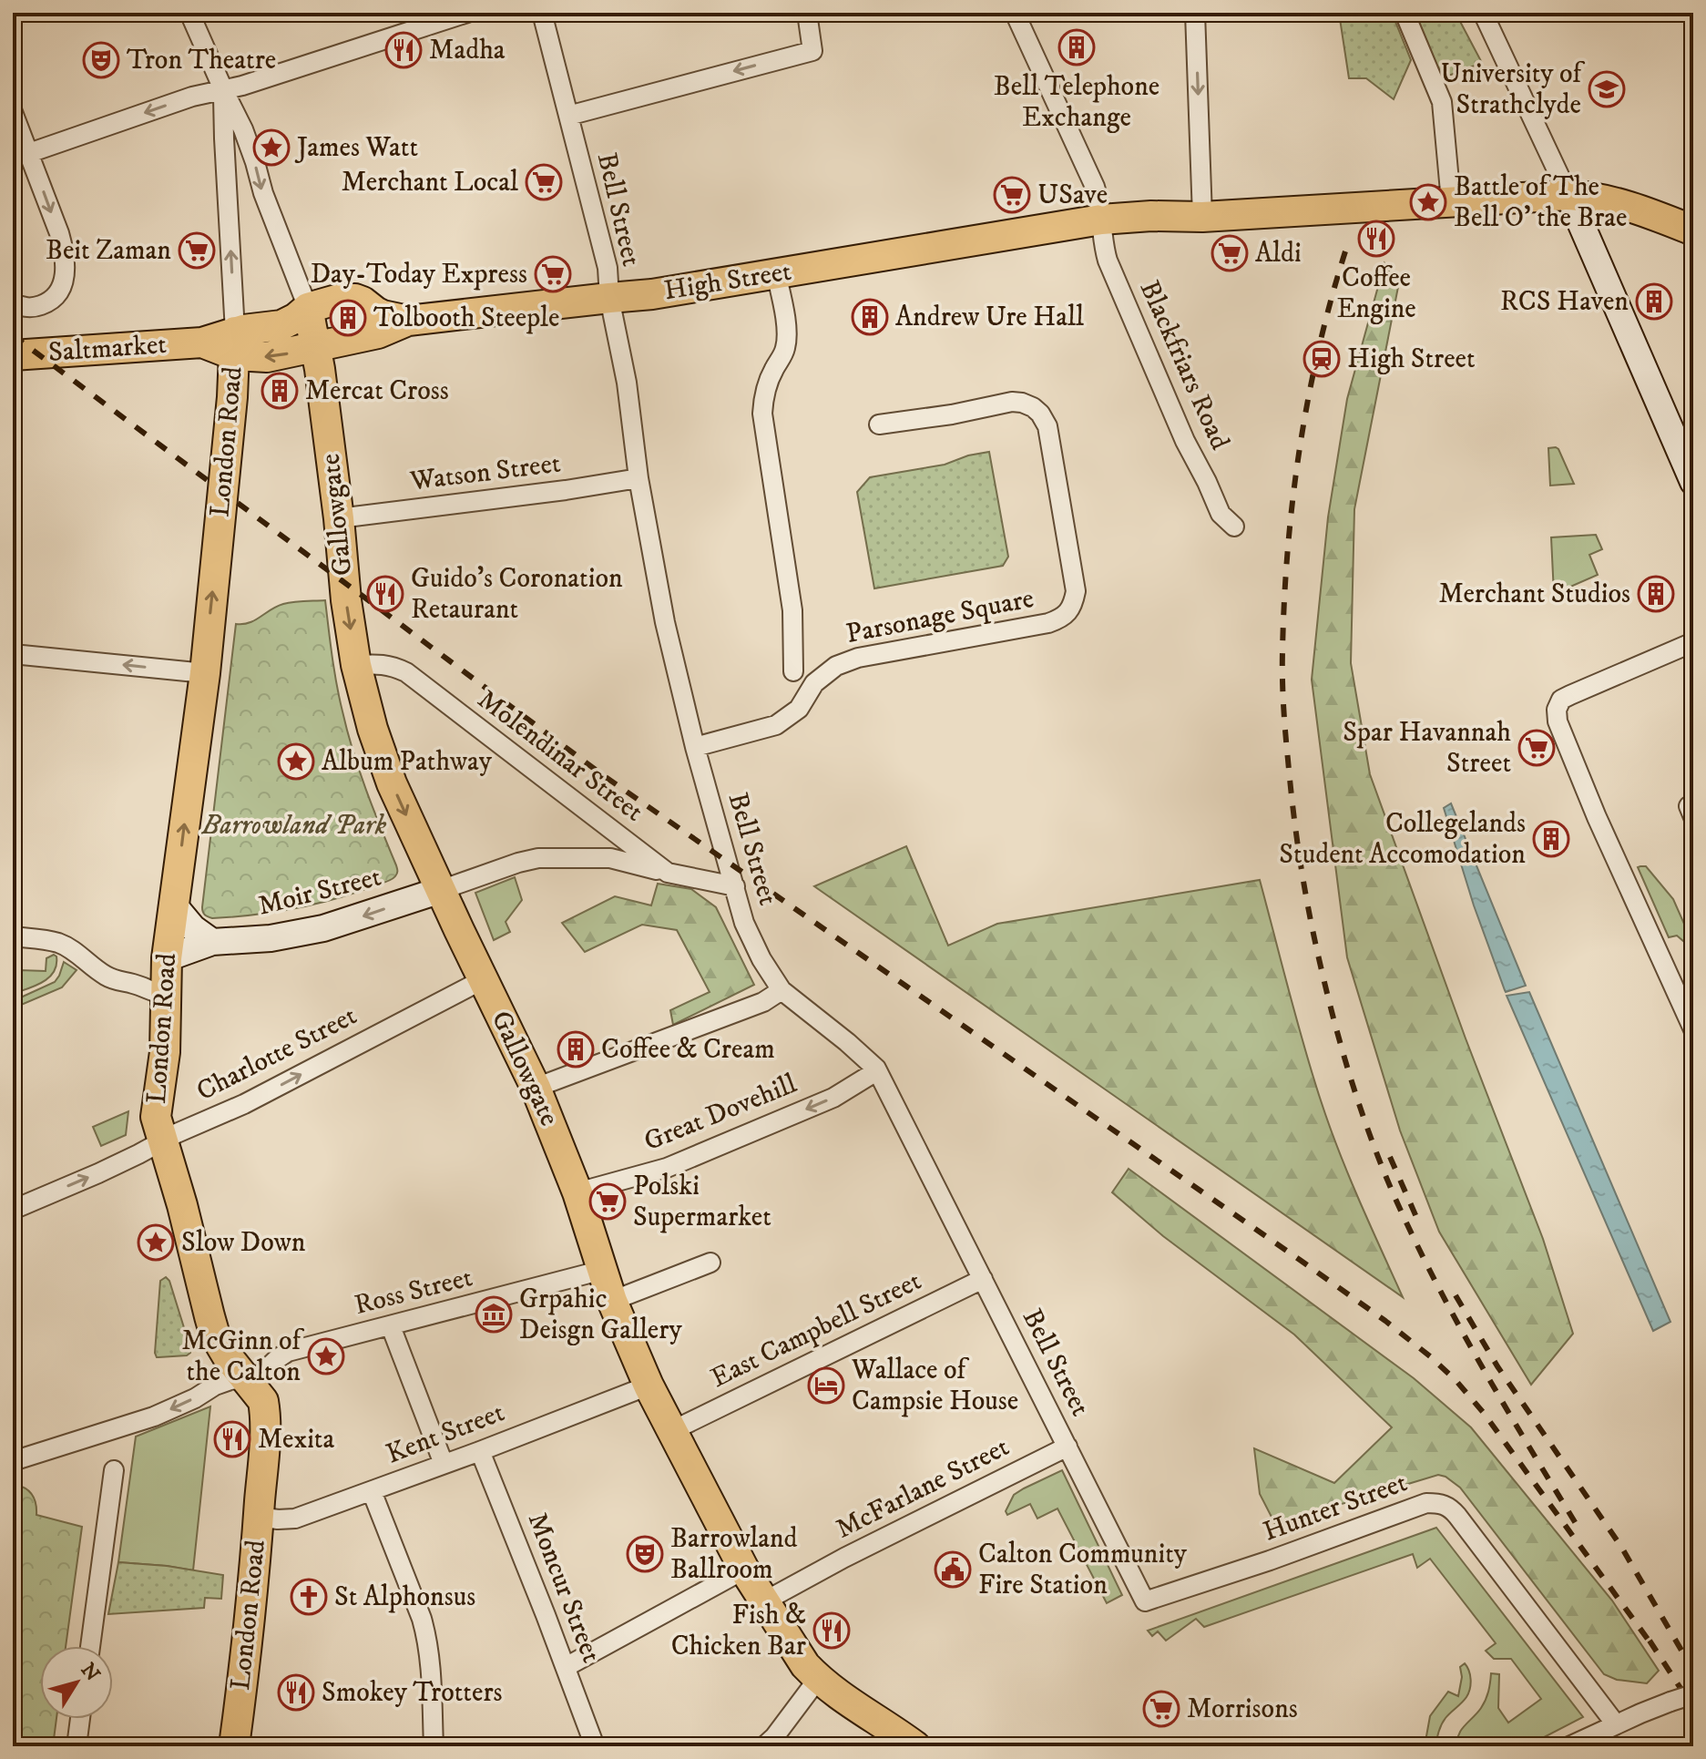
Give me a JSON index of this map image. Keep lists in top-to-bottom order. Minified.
{"streets":{"main road":["High Street","Saltmarket","London Road","Gallowgate"],"street":["Bell Street","Blackfriars Road","Watson Street","Parsonage Square","Molendinar Street","Moir Street","Charlotte Street","Great Dovehill","Ross Street","East Campbell Street","Kent Street","McFarlane Street","Hunter Street","Moncur Street"]},"crossings":[["Bell Street","High Street"],["Bell Street","Watson Street"],["Bell Street","Parsonage Square"],["Bell Street","Molendinar Street"],["Bell Street","Great Dovehill"],["Bell Street","East Campbell Street"],["Bell Street","McFarlane Street"],["Bell Street","Hunter Street"],["High Street","Saltmarket"],["High Street","Blackfriars Road"],["High Street","London Road"],["High Street","Gallowgate"],["Saltmarket","London Road"],["London Road","Moir Street"],["London Road","Charlotte Street"],["London Road","Ross Street"],["London Road","Kent Street"],["Watson Street","Gallowgate"],["Gallowgate","Molendinar Street"],["Gallowgate","Moir Street"],["Gallowgate","Charlotte Street"],["Gallowgate","Great Dovehill"],["Gallowgate","Ross Street"],["Gallowgate","East Campbell Street"],["Gallowgate","Kent Street"],["Gallowgate","McFarlane Street"],["Kent Street","Moncur Street"]],"one_way":["London Road","Moir Street","Charlotte Street","Ross Street"],"parks":["Barrowland Park"],"places":{"building":["Bell Telephone Exchange","RCS Haven","Andrew Ure Hall","Tolbooth Steeple","Mercat Cross","Merchant Studios","Collegelands Student Accomodation","Coffee & Cream"],"restaurant":["Madha","Coffee Engine","Guido's Coronation Retaurant","Mexita","Fish & Chicken Bar","Smokey Trotters"],"theatre":["Tron Theatre","Barrowland Ballroom"],"school or university":["University of Strathclyde"],"place":["James Watt","Battle of The Bell O' the Brae","Album Pathway","Slow Down","McGinn of the Calton"],"supermarket":["Merchant Local","USave","Beit Zaman","Aldi","Day-Today Express","Spar Havannah Street","Polski Supermarket","Morrisons"],"station":["High Street"],"museum":["Grpahic Deisgn Gallery"],"hotel":["Wallace of Campsie House"],"public building":["Calton Community Fire Station"],"church":["St Alphonsus"]},"north":"top right"}
